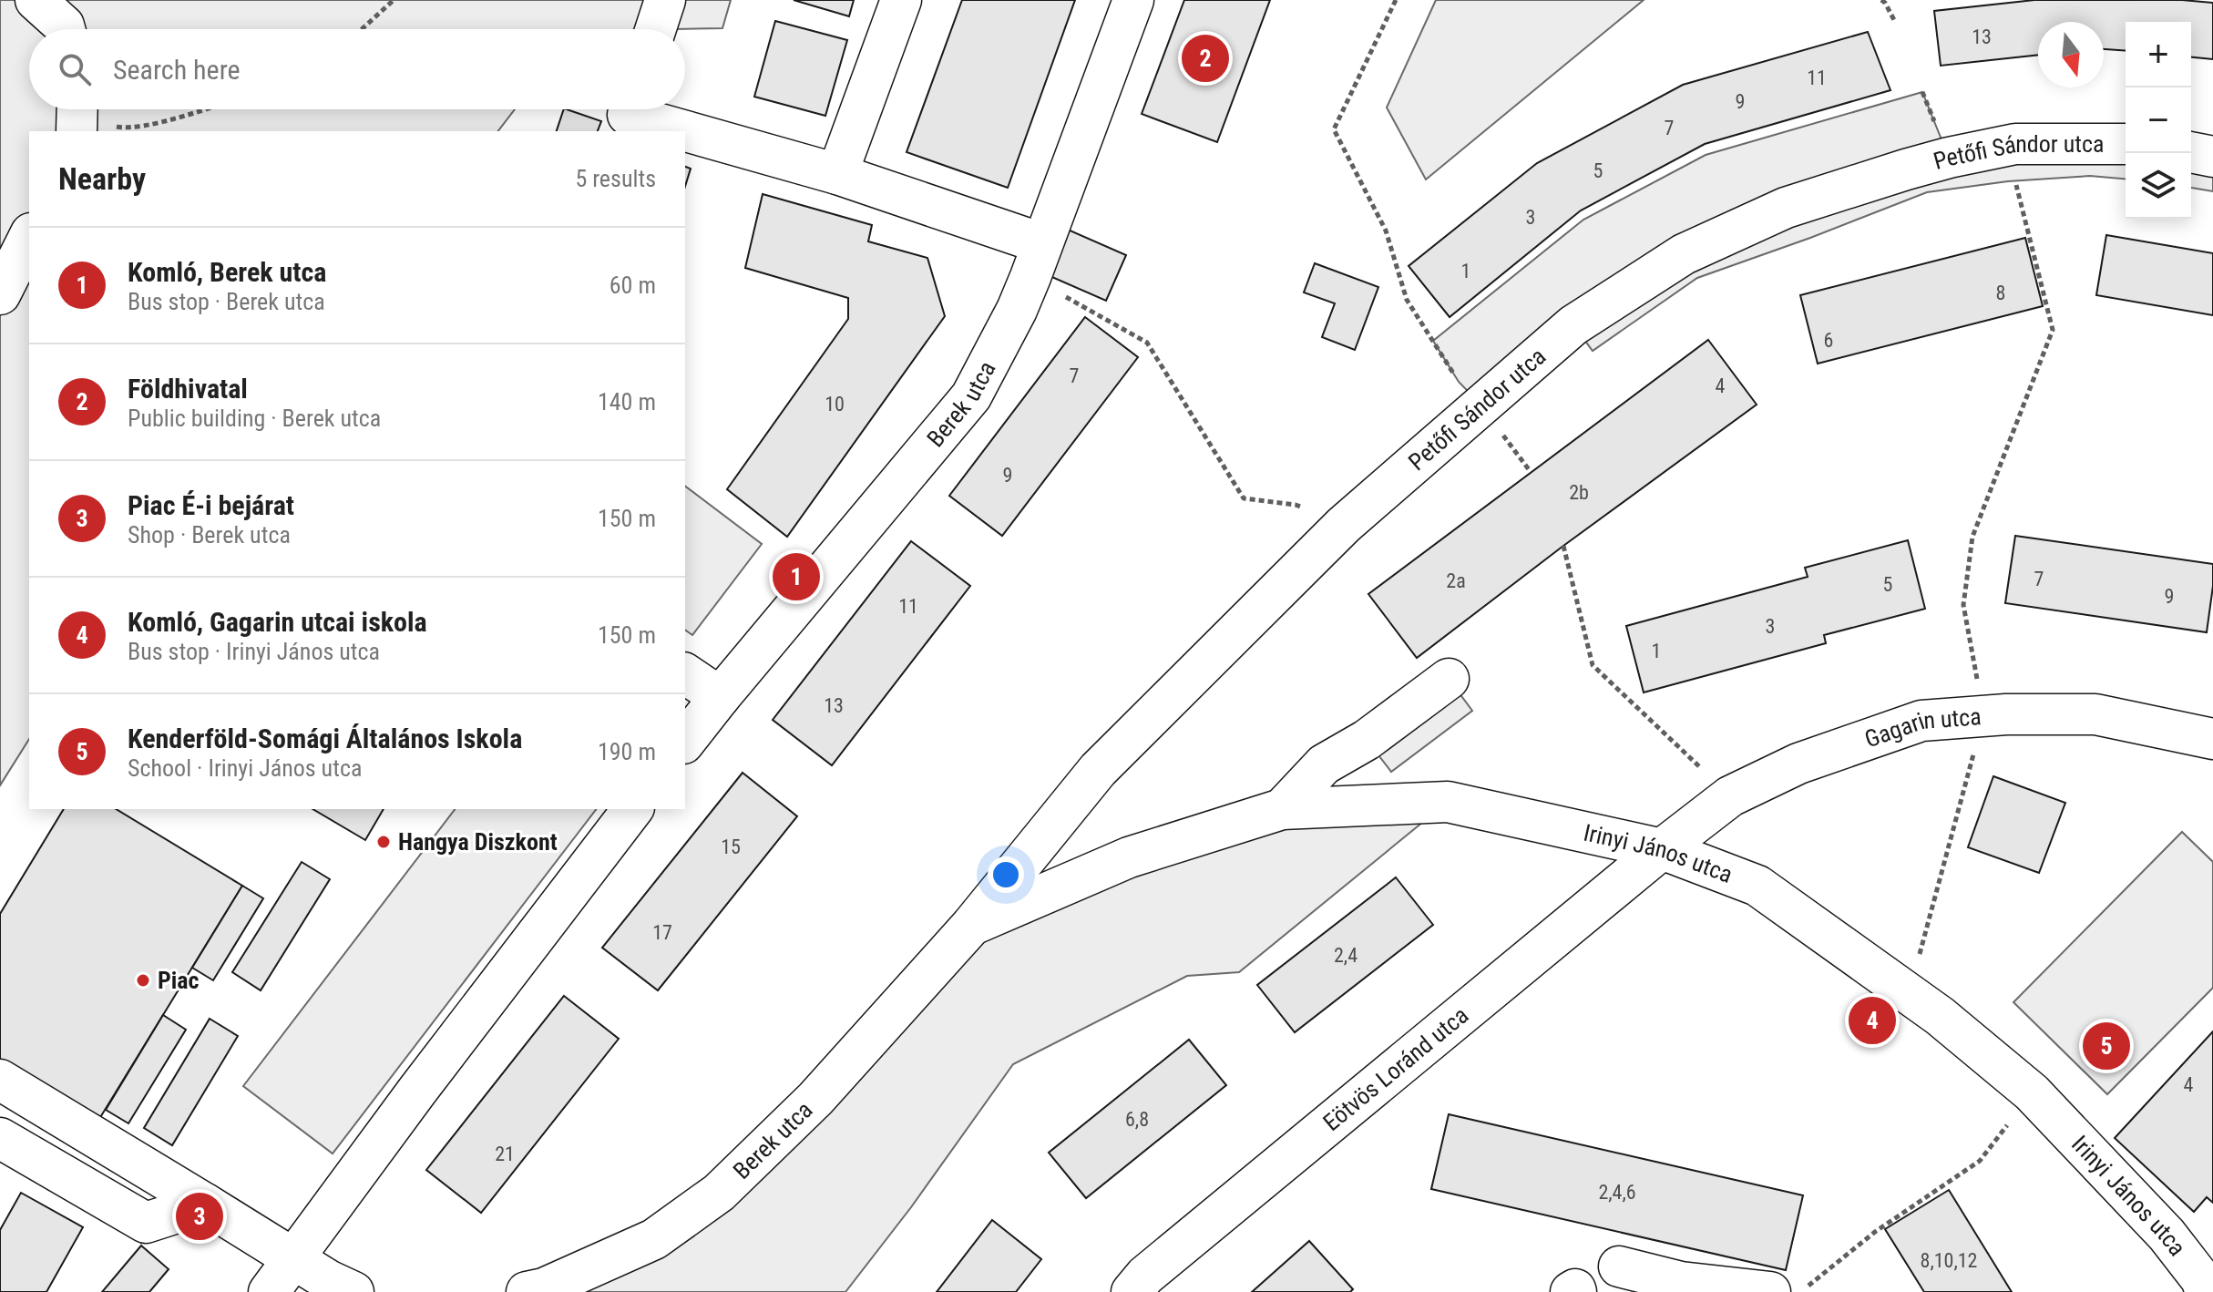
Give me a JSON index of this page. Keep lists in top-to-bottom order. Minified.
{"streets":{"street":["Petőfi Sándor utca","Berek utca","Gagarin utca","Irinyi János utca","Eötvös Loránd utca"]},"crossings":[["Petőfi Sándor utca","Berek utca"],["Petőfi Sándor utca","Irinyi János utca"],["Berek utca","Irinyi János utca"],["Gagarin utca","Irinyi János utca"],["Gagarin utca","Eötvös Loránd utca"],["Irinyi János utca","Eötvös Loránd utca"]],"places":["Hangya Diszkont","Piac"],"house_numbers":["13","11","9","7","5","3","1","8","6","7","4","10","9","2b","7","2a","5","9","11","3","1","13","15","17","2,4","4","6,8","21","2,4,6","8,10,12"],"north":"bottom","page":{"map_buttons":["+","−"],"search":"Search here","pins":["2","1","4","5","3"],"heading":["Nearby","5 results"],"list":[{"mark":"1","name":"Komló, Berek utca","note":"Bus stop · Berek utca","value":"60 m"},{"mark":"2","name":"Földhivatal","note":"Public building · Berek utca","value":"140 m"},{"mark":"3","name":"Piac É-i bejárat","note":"Shop · Berek utca","value":"150 m"},{"mark":"4","name":"Komló, Gagarin utcai iskola","note":"Bus stop · Irinyi János utca","value":"150 m"},{"mark":"5","name":"Kenderföld-Somági Általános Iskola","note":"School · Irinyi János utca","value":"190 m"}]}}
